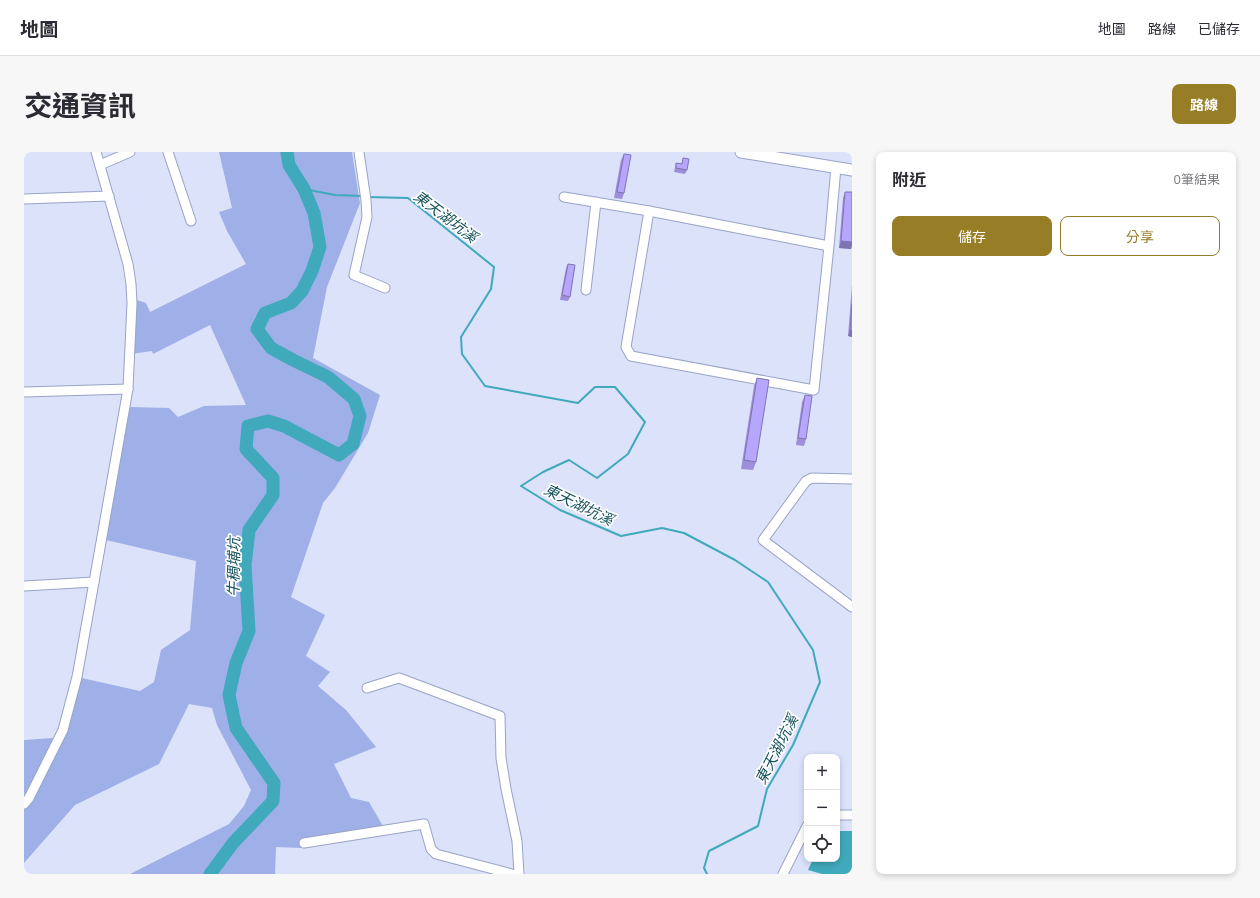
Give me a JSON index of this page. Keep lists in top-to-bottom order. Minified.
{"water":["東天湖坑溪","牛稠埔坑"],"page":{"header":"地圖","nav":["地圖","路線","已儲存"],"title":"交通資訊","buttons":["路線",["儲存","分享"]],"heading":["附近","0筆結果"],"map_buttons":["+","−"]}}
